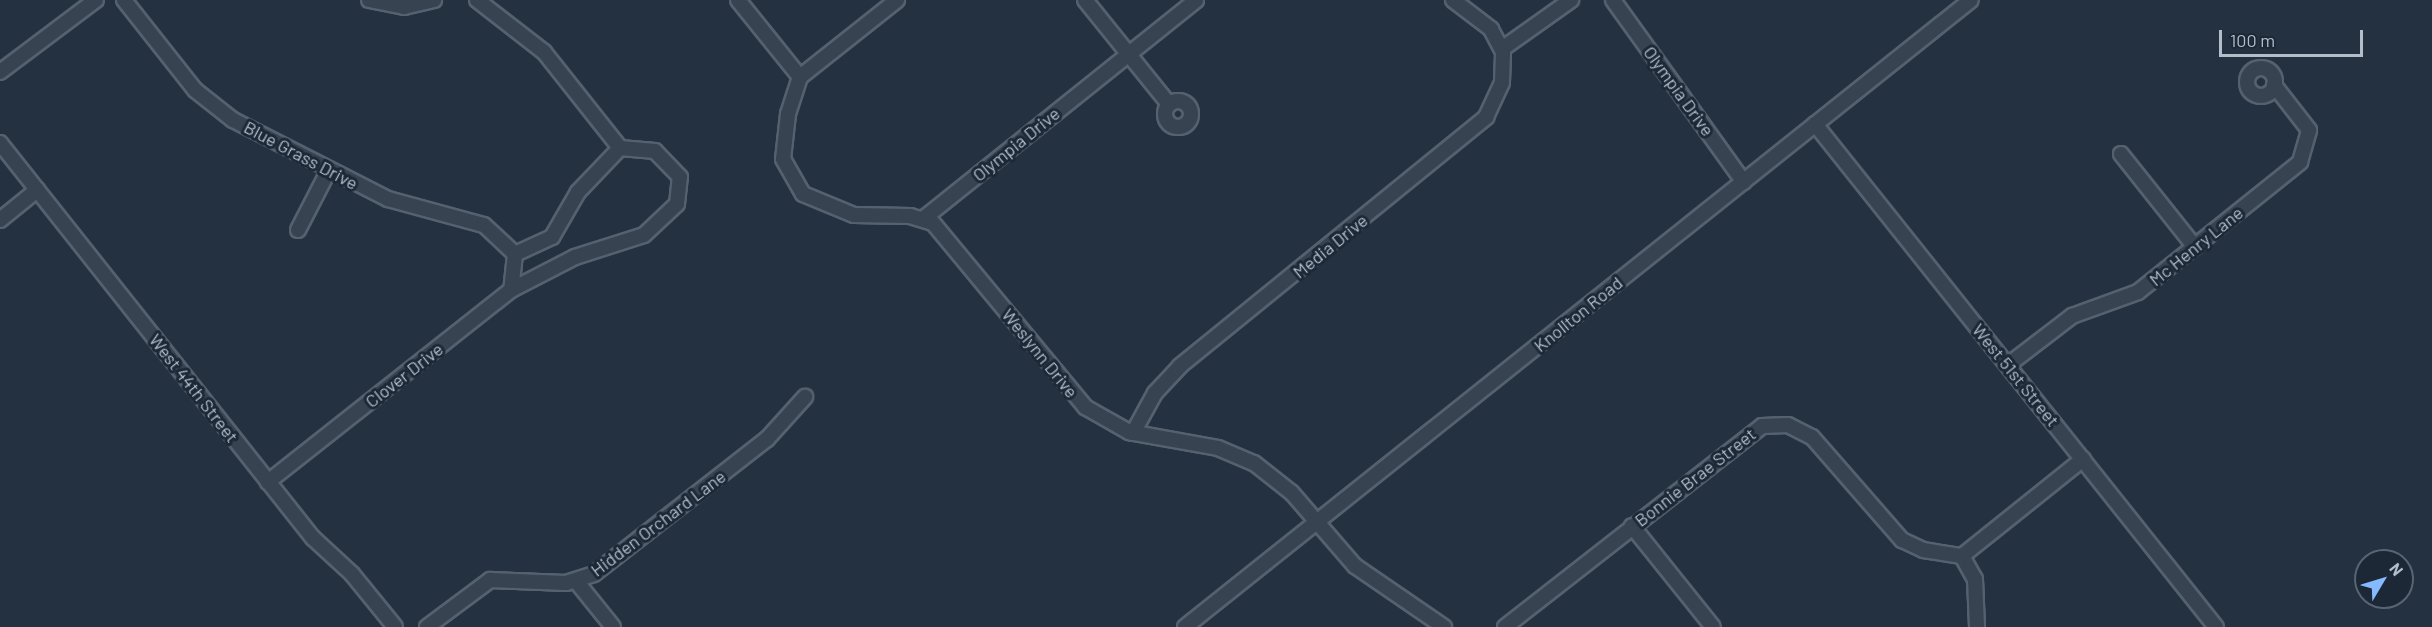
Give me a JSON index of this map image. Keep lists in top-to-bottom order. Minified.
{"streets":{"street":["Olympia Drive","Blue Grass Drive","Media Drive","Mc Henry Lane","Knollton Road","Weslynn Drive","Clover Drive","West 51st Street","West 44th Street","Bonnie Brae Street","Hidden Orchard Lane"]},"crossings":[["Olympia Drive","Knollton Road"],["Olympia Drive","Weslynn Drive"],["Media Drive","Weslynn Drive"],["Mc Henry Lane","West 51st Street"],["Knollton Road","Weslynn Drive"],["Knollton Road","West 51st Street"],["Clover Drive","West 44th Street"]],"scale_bar":"100 m","north":"top right"}
